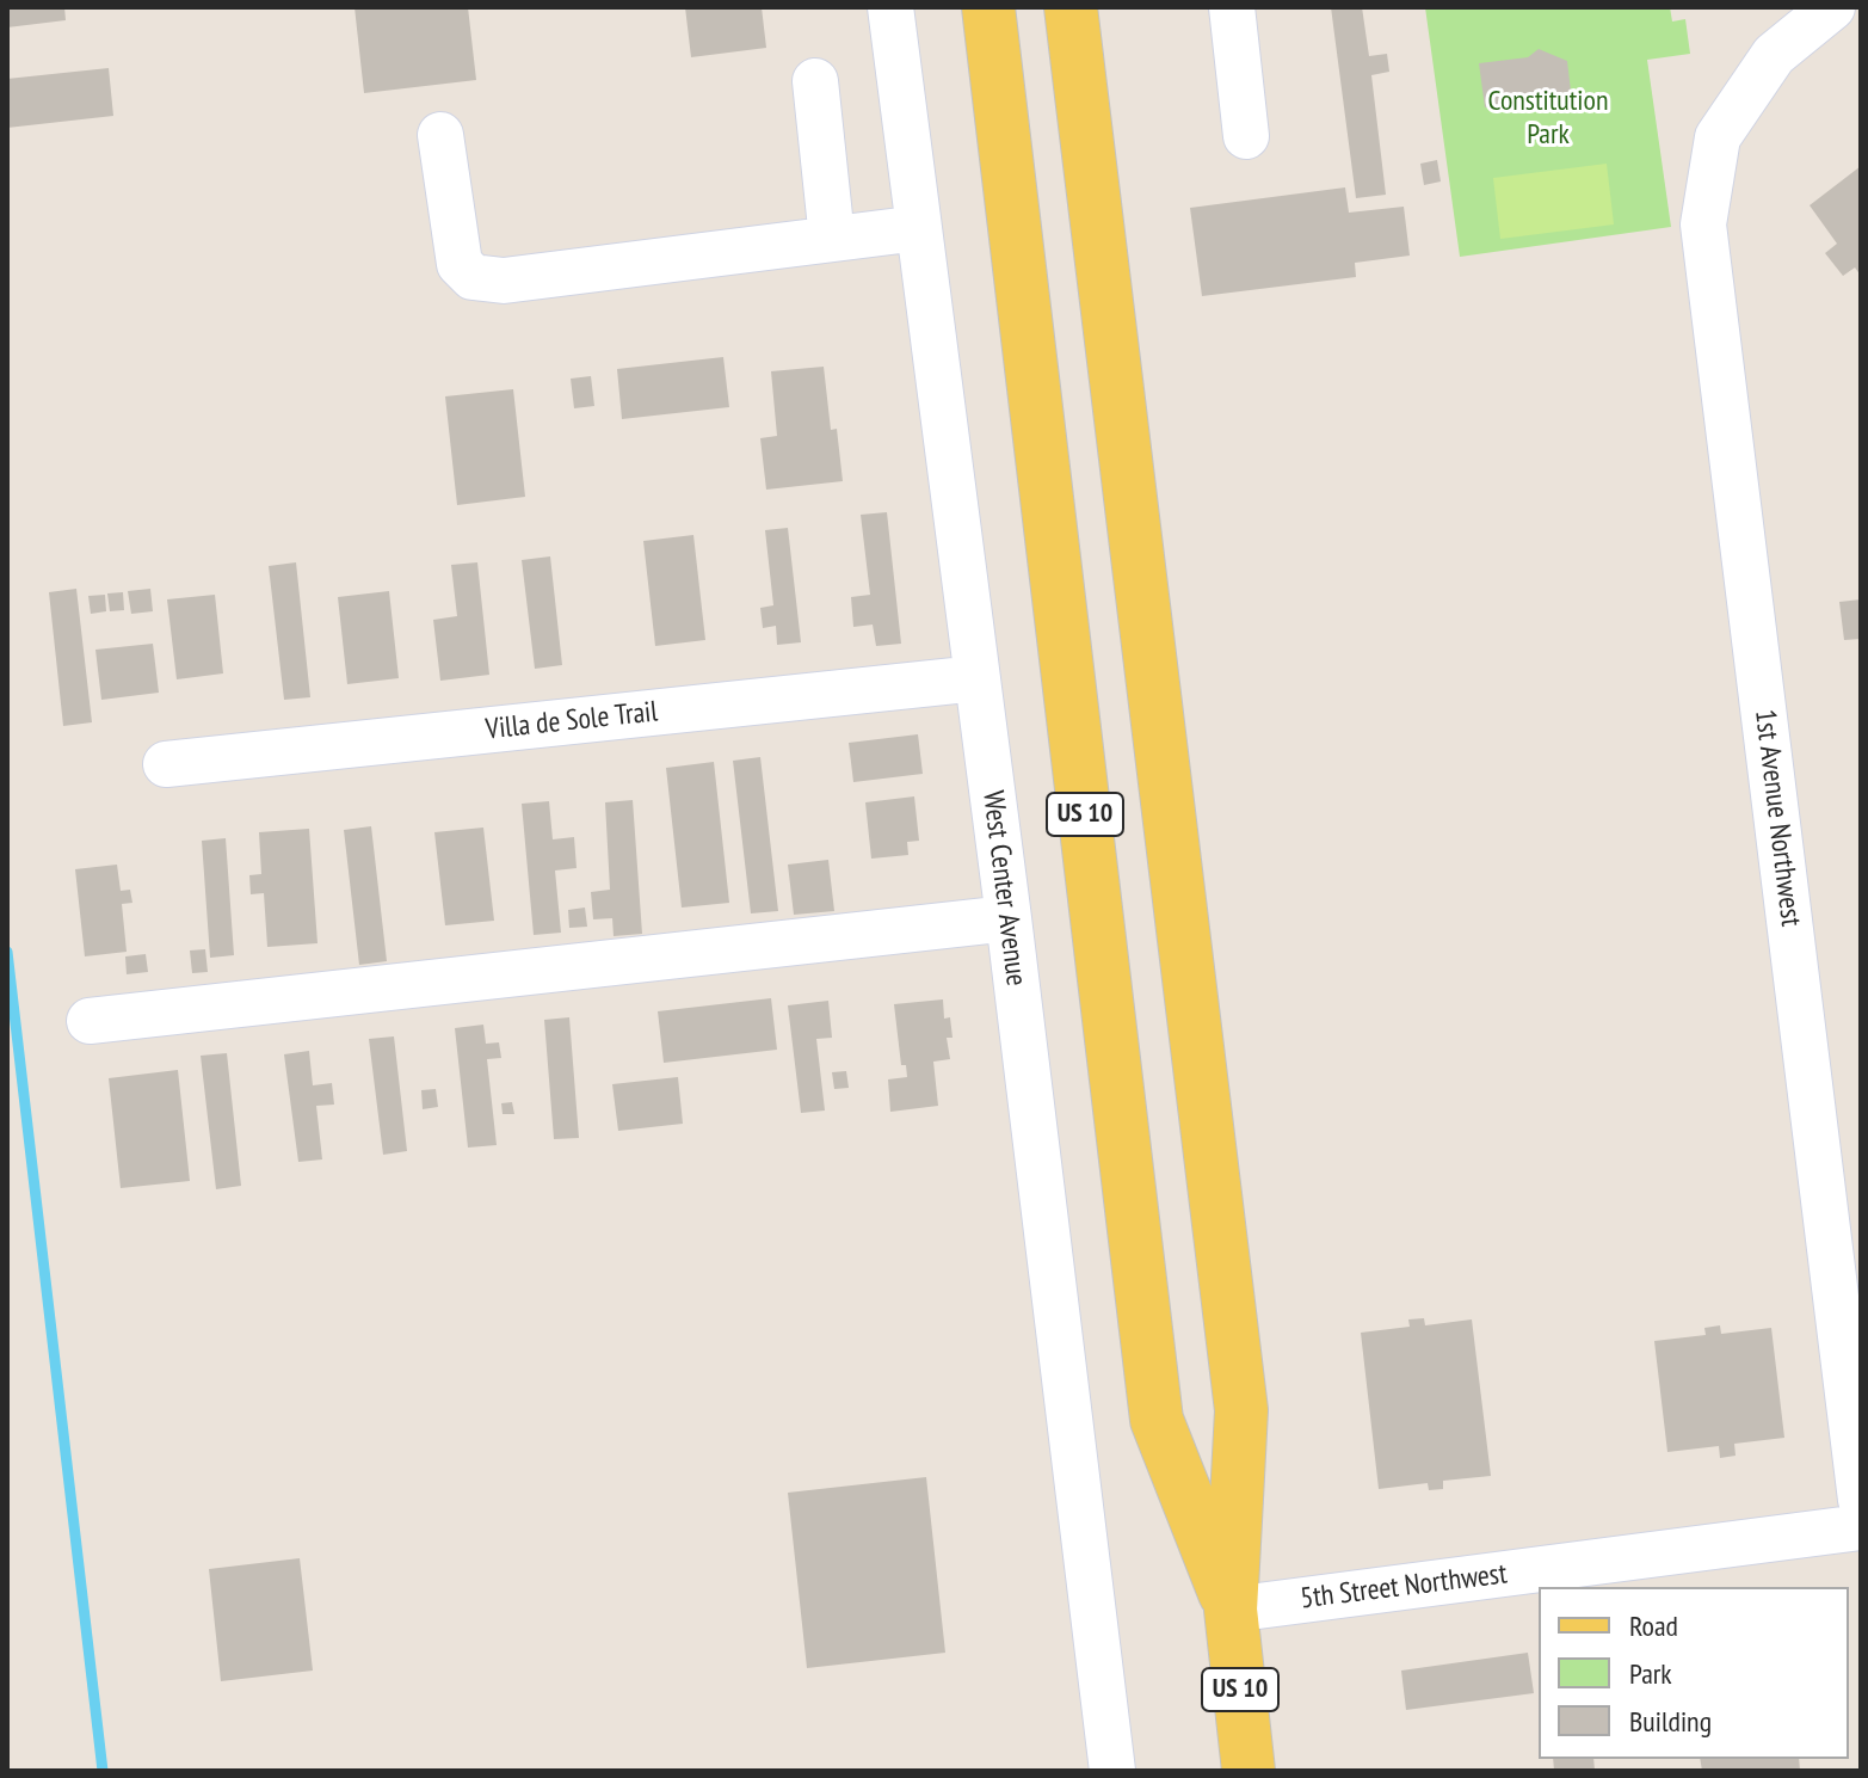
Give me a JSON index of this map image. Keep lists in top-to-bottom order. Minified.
{"streets":{"main road":["US 10"],"street":["Villa de Sole Trail","1st Avenue Northwest","West Center Avenue","5th Street Northwest"]},"crossings":[["Villa de Sole Trail","West Center Avenue"],["US 10","5th Street Northwest"]],"parks":["Constitution Park"],"legend":["Road","Park","Building"]}
